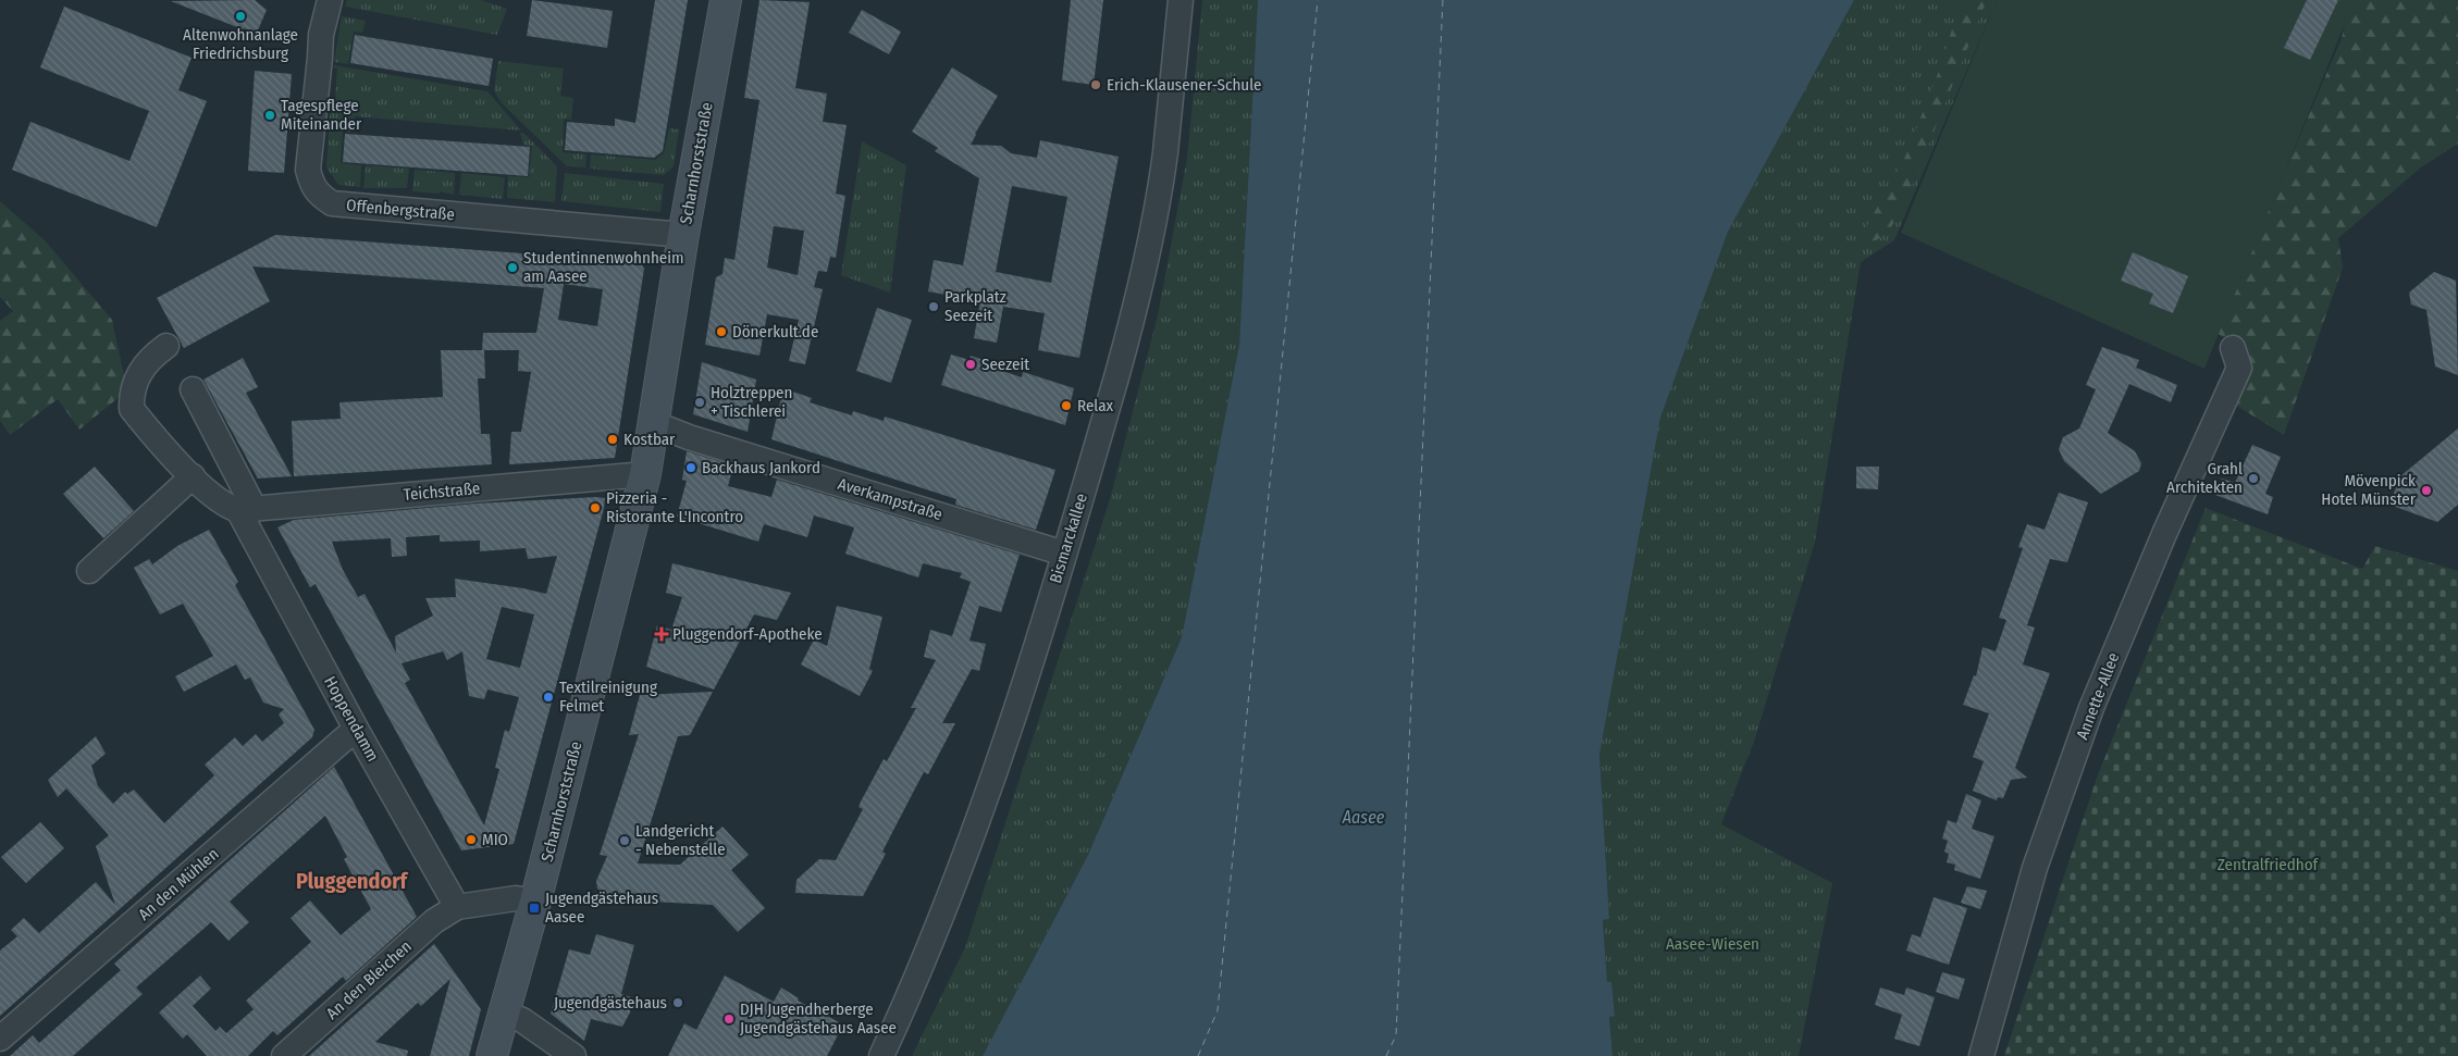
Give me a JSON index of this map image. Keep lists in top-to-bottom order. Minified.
{"streets":{"street":["Scharnhorststraße","Offenbergstraße","Teichstraße","Averkampstraße","Bismarckallee","Annette-Allee","Hoppendamm","An den Mühlen","An den Bleichen"]},"crossings":[["Scharnhorststraße","Offenbergstraße"],["Scharnhorststraße","Teichstraße"],["Scharnhorststraße","Averkampstraße"],["Teichstraße","Hoppendamm"],["Averkampstraße","Bismarckallee"],["Hoppendamm","An den Mühlen"],["Hoppendamm","An den Bleichen"]],"districts":["Pluggendorf"],"water":["Aasee"],"parks":["Zentralfriedhof","Aasee-Wiesen"],"places":{"other":["Altenwohnanlage Friedrichsburg","Erich-Klausener-Schule","Tagespflege Miteinander","Studentinnenwohnheim am Aasee","Parkplatz Seezeit","Dönerkult.de","Seezeit","Holztreppen + Tischlerei","Relax","Kostbar","Backhaus Jankord","Grahl Architekten","Mövenpick Hotel Münster","Pizzeria - Ristorante L'Incontro","Textilreinigung Felmet","MIO","Landgericht - Nebenstelle","Jugendgästehaus","DJH Jugendherberge Jugendgästehaus Aasee"],"health":["Pluggendorf-Apotheke"],"transit":["Jugendgästehaus Aasee"]}}
